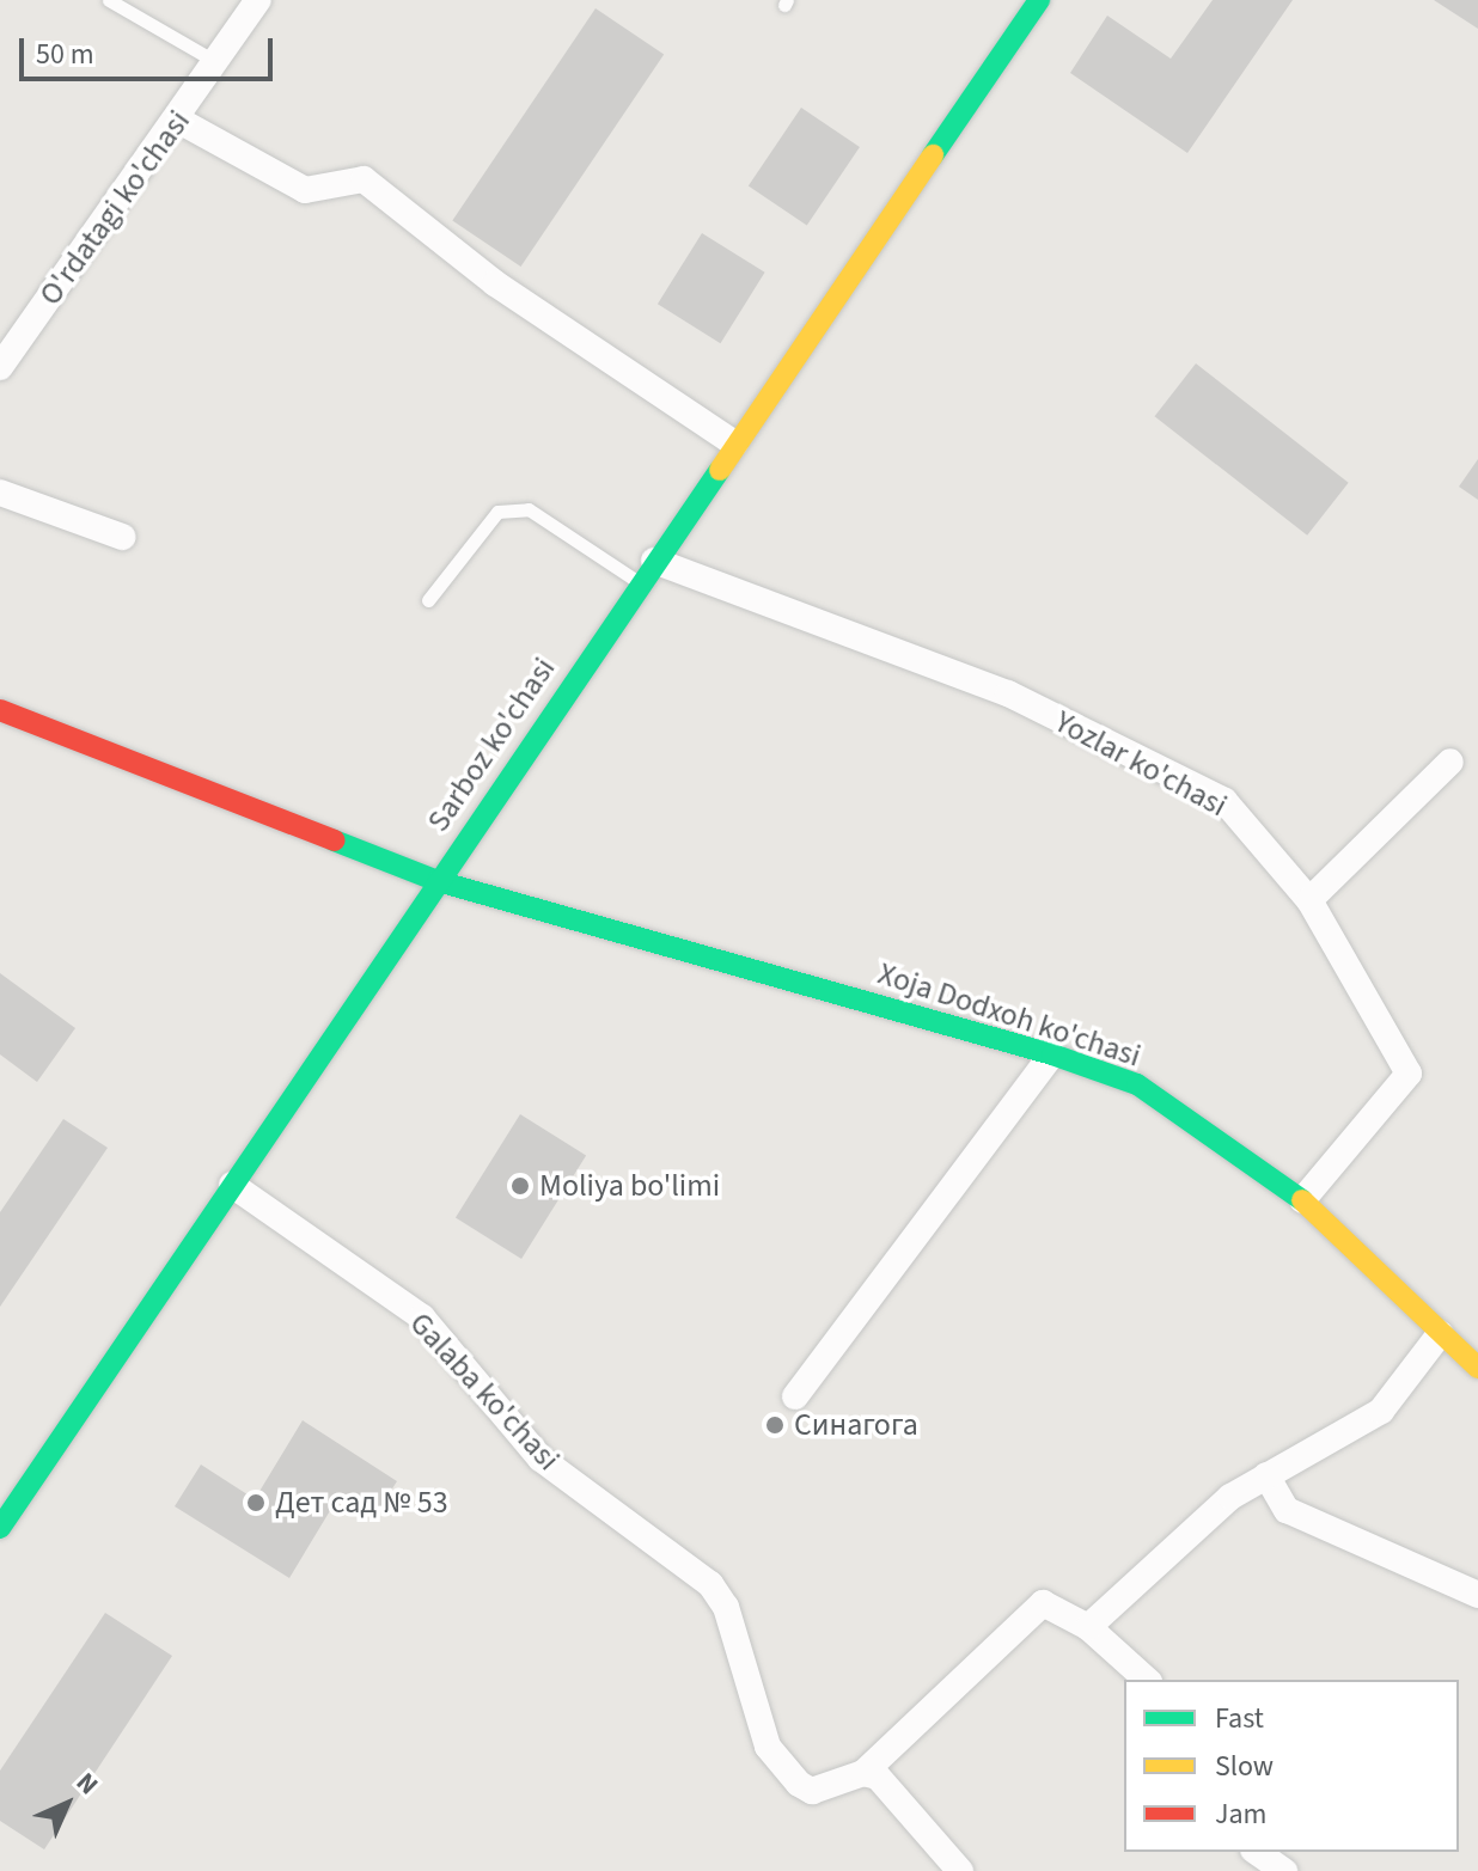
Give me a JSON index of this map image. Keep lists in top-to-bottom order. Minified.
{"streets":{"main road":["Sarboz ko'chasi","Xoja Dodxoh ko'chasi"],"street":["O'rdatagi ko'chasi","Yozlar ko'chasi","Galaba ko'chasi"]},"crossings":[["Sarboz ko'chasi","Yozlar ko'chasi"],["Sarboz ko'chasi","Xoja Dodxoh ko'chasi"],["Sarboz ko'chasi","Galaba ko'chasi"],["Yozlar ko'chasi","Xoja Dodxoh ko'chasi"]],"places":["Moliya bo'limi","Синагога","Дет сад № 53"],"legend":["Fast","Slow","Jam"],"scale_bar":"50 m","north":"top right"}
